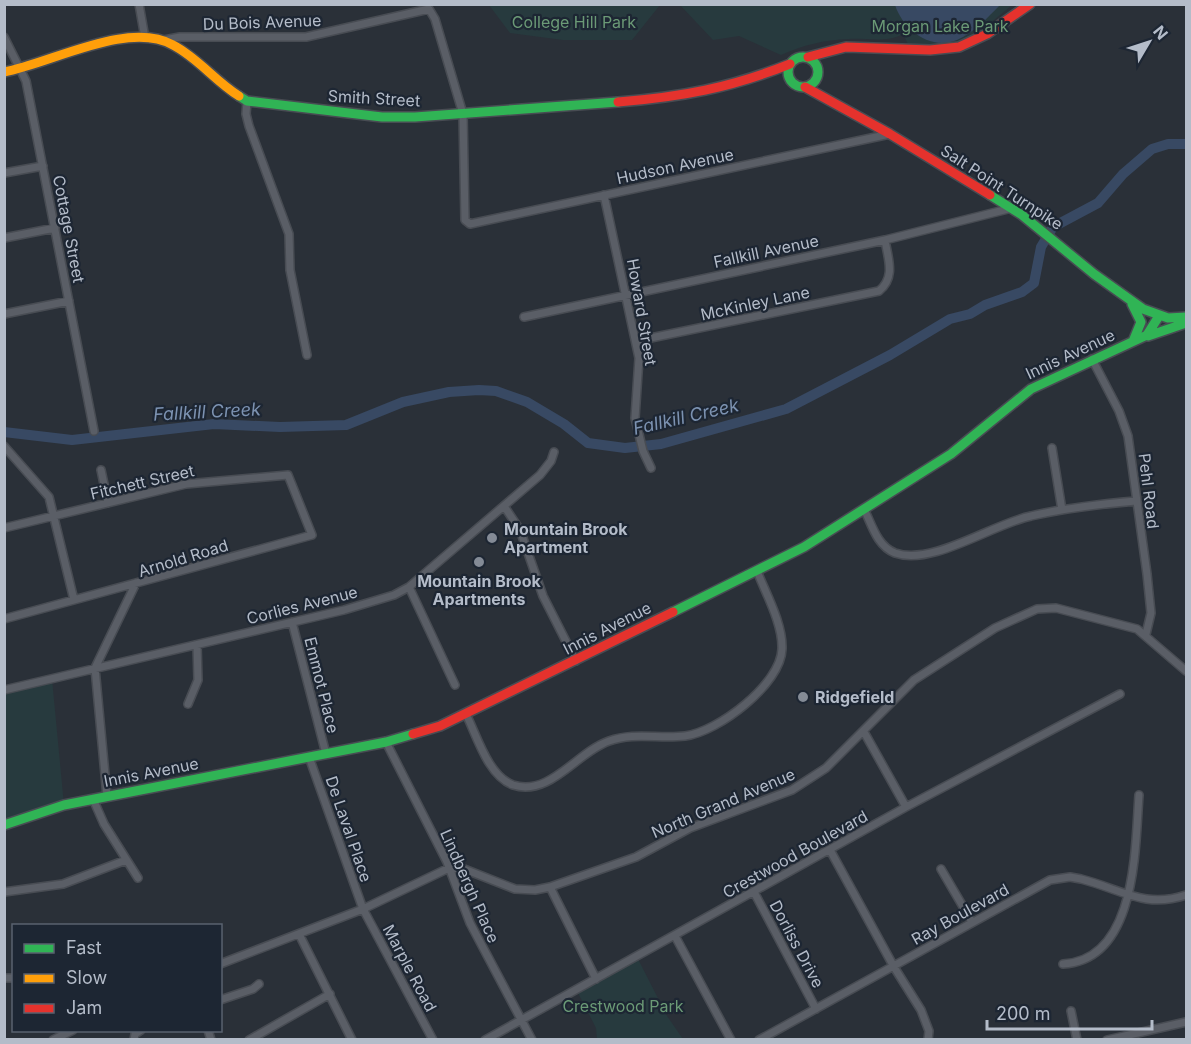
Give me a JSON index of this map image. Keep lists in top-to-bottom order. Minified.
{"streets":{"street":["Du Bois Avenue","Smith Street","Hudson Avenue","Salt Point Turnpike","Cottage Street","Fallkill Avenue","McKinley Lane","Howard Street","Innis Avenue","Fitchett Street","Pehl Road","Arnold Road","Corlies Avenue","Emmot Place","North Grand Avenue","De Laval Place","Crestwood Boulevard","Lindbergh Place","Ray Boulevard","Dorliss Drive","Marple Road"]},"crossings":[["Du Bois Avenue","Smith Street"],["Du Bois Avenue","Hudson Avenue"],["Smith Street","Hudson Avenue"],["Smith Street","Salt Point Turnpike"],["Smith Street","Cottage Street"],["Hudson Avenue","Salt Point Turnpike"],["Hudson Avenue","Howard Street"],["Salt Point Turnpike","Fallkill Avenue"],["Salt Point Turnpike","Innis Avenue"],["Fallkill Avenue","McKinley Lane"],["Fallkill Avenue","Howard Street"],["McKinley Lane","Howard Street"],["Innis Avenue","Pehl Road"],["Innis Avenue","Emmot Place"],["Innis Avenue","De Laval Place"],["Innis Avenue","Lindbergh Place"],["Fitchett Street","Arnold Road"],["Pehl Road","North Grand Avenue"],["Arnold Road","Corlies Avenue"],["Corlies Avenue","Emmot Place"],["North Grand Avenue","Lindbergh Place"],["De Laval Place","Marple Road"],["Crestwood Boulevard","Lindbergh Place"],["Crestwood Boulevard","Dorliss Drive"],["Ray Boulevard","Dorliss Drive"]],"water":["Fallkill Creek"],"parks":["College Hill Park","Morgan Lake Park","Crestwood Park"],"places":["Mountain Brook Apartment","Mountain Brook Apartments","Ridgefield"],"legend":["Fast","Slow","Jam"],"scale_bar":"200 m","north":"top right"}
